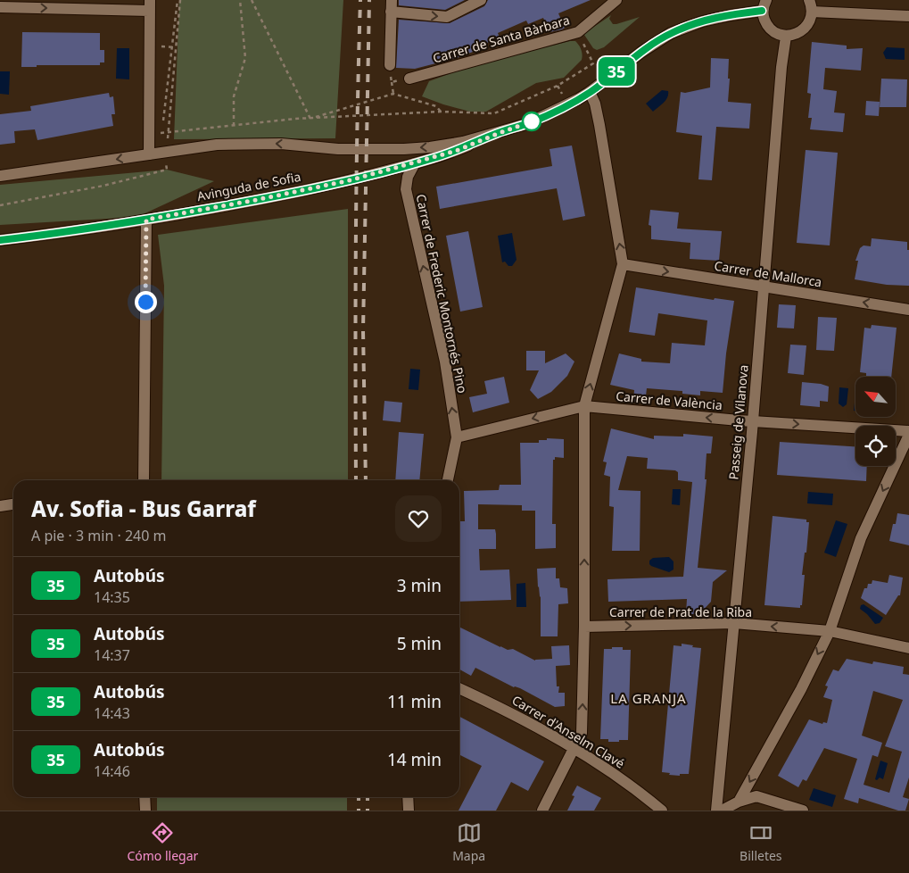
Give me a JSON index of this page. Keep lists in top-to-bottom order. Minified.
{"streets":{"street":["Carrer de Santa Bàrbara","Avinguda de Sofia","Carrer de Mallorca","Carrer de Frederic Montornés Pino","Carrer de València","Passeig de Vilanova","Carrer de Prat de la Riba","Carrer d'Anselm Clavé"]},"crossings":[["Avinguda de Sofia","Carrer de Frederic Montornés Pino"],["Carrer de Mallorca","Passeig de Vilanova"],["Carrer de Frederic Montornés Pino","Carrer de València"],["Carrer de València","Passeig de Vilanova"],["Passeig de Vilanova","Carrer de Prat de la Riba"]],"one_way":["Carrer de Frederic Montornés Pino"],"districts":["LA GRANJA"],"lines":["bus line 35"],"north":"top left","page":{"on_map":"35","heading":["Av. Sofia - Bus Garraf","A pie · 3 min · 240 m"],"list":[{"mark":"35","name":"Autobús","note":"14:35","value":"3 min"},{"mark":"35","name":"Autobús","note":"14:37","value":"5 min"},{"mark":"35","name":"Autobús","note":"14:43","value":"11 min"},{"mark":"35","name":"Autobús","note":"14:46","value":"14 min"}],"tabs":["Cómo llegar","Mapa","Billetes"]}}
